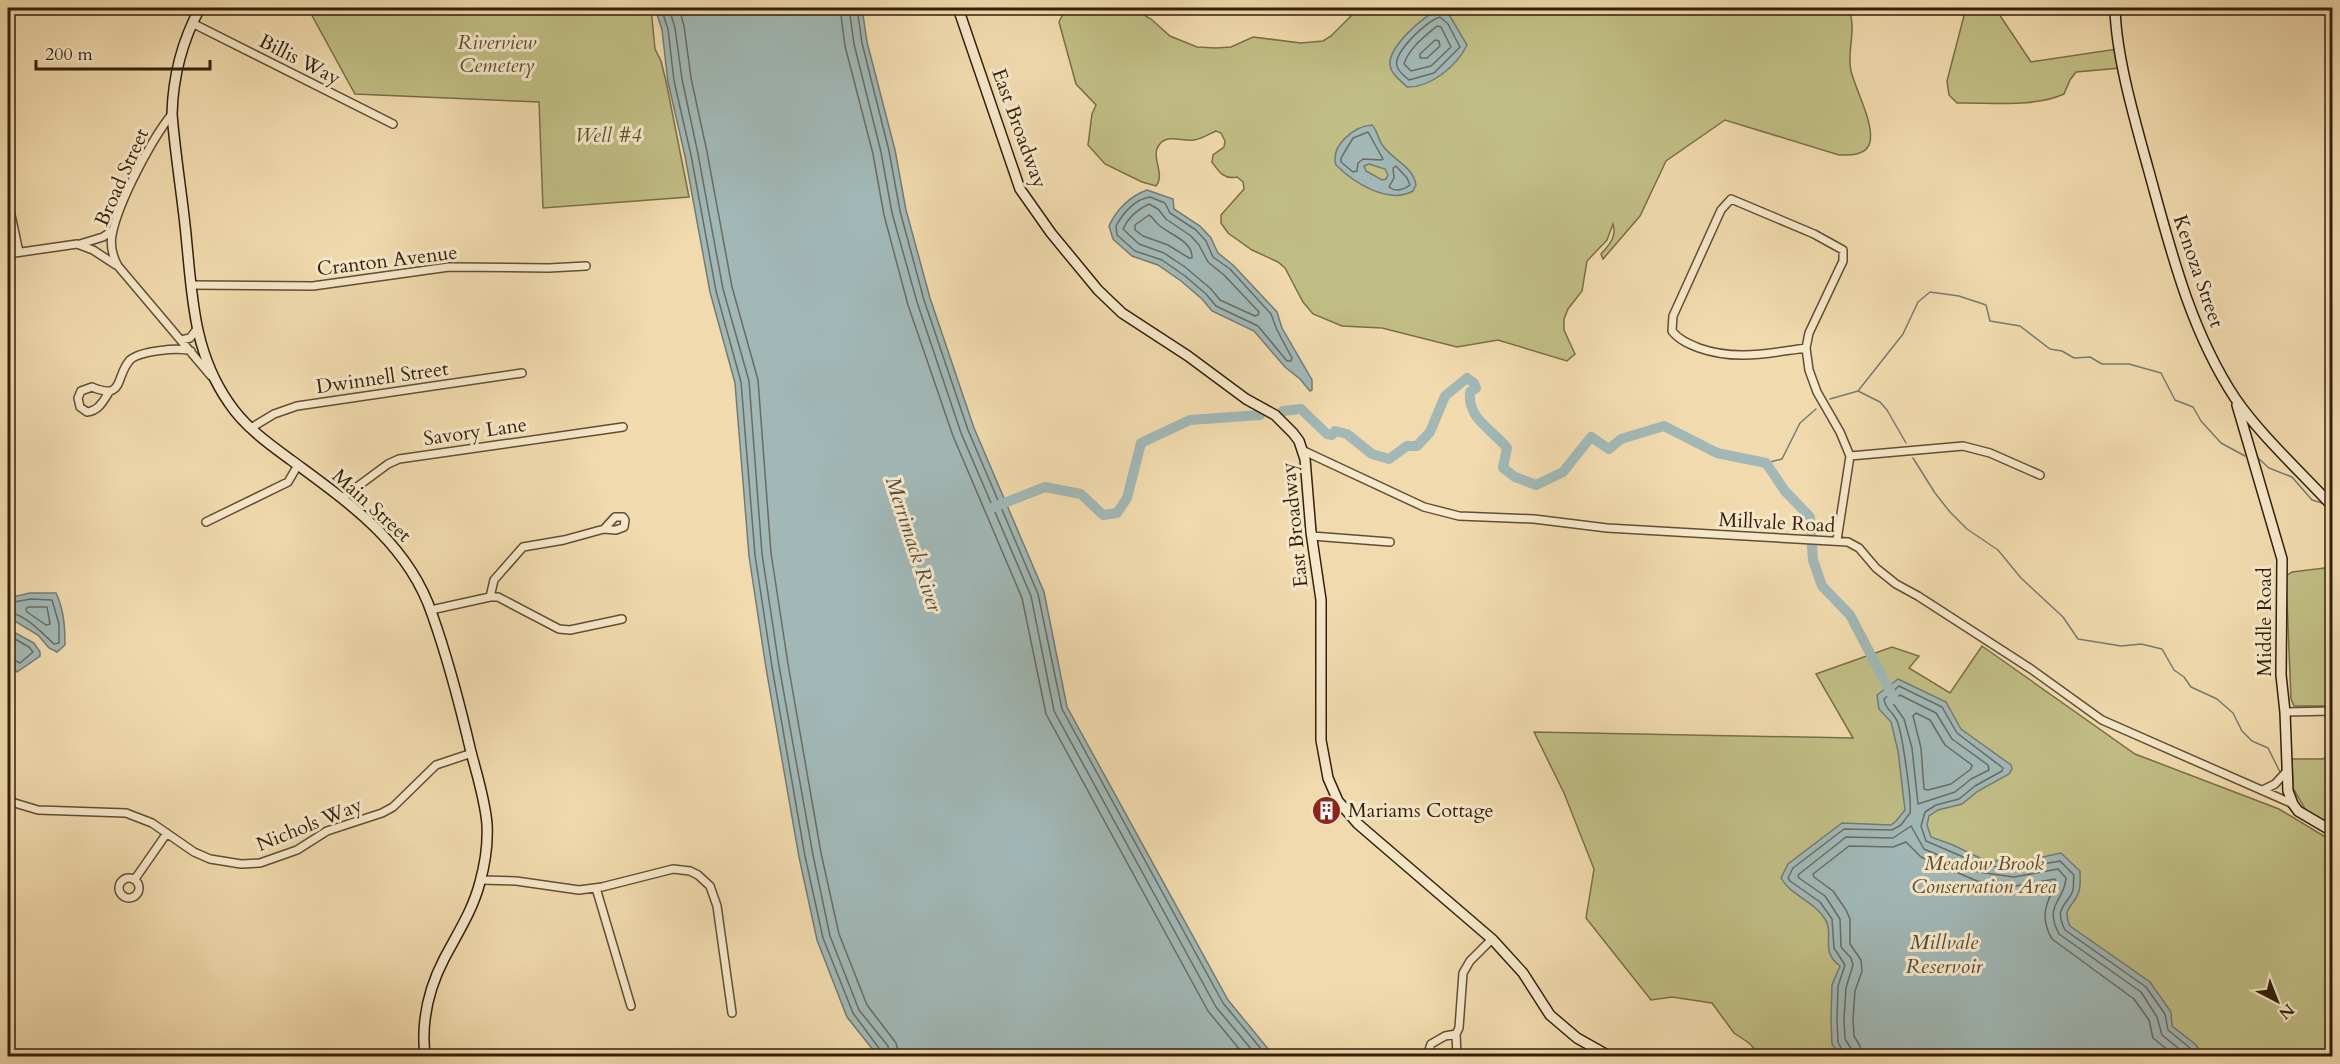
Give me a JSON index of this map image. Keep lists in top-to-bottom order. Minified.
{"streets":{"street":["Billis Way","East Broadway","Broad Street","Cranton Avenue","Kenoza Street","Dwinnell Street","Savory Lane","Main Street","Millvale Road","Middle Road","Nichols Way"]},"crossings":[["Billis Way","Main Street"],["East Broadway","Millvale Road"],["Broad Street","Main Street"],["Cranton Avenue","Main Street"],["Kenoza Street","Middle Road"],["Dwinnell Street","Main Street"],["Savory Lane","Main Street"],["Main Street","Nichols Way"],["Millvale Road","Middle Road"]],"water":["Merrimack River","Millvale Reservoir"],"parks":["Riverview Cemetery","Well #4","Meadow Brook Conservation Area"],"places":{"building":["Mariams Cottage"]},"scale_bar":"200 m","north":"bottom right"}
